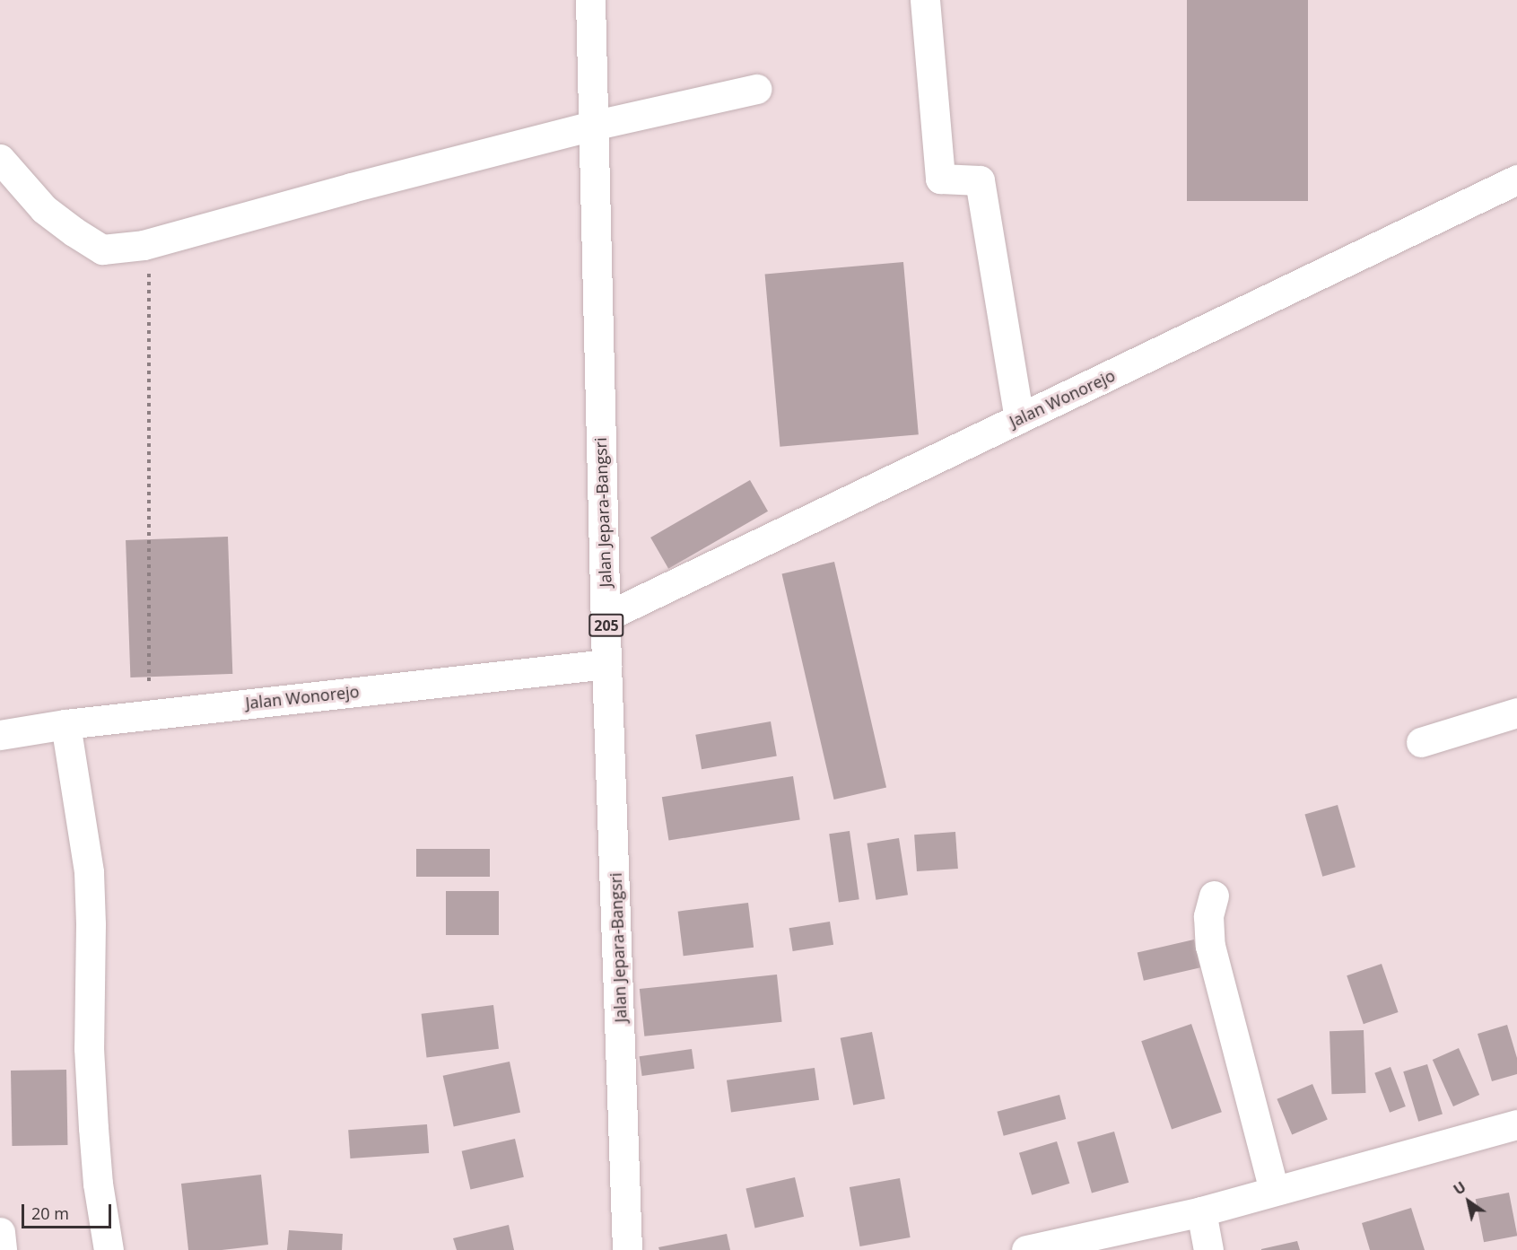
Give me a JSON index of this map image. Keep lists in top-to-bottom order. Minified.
{"streets":{"street":["Jalan Wonorejo","Jalan Jepara-Bangsri","205"]},"crossings":[["Jalan Wonorejo","Jalan Jepara-Bangsri"]],"scale_bar":"20 m","north":"top left"}
